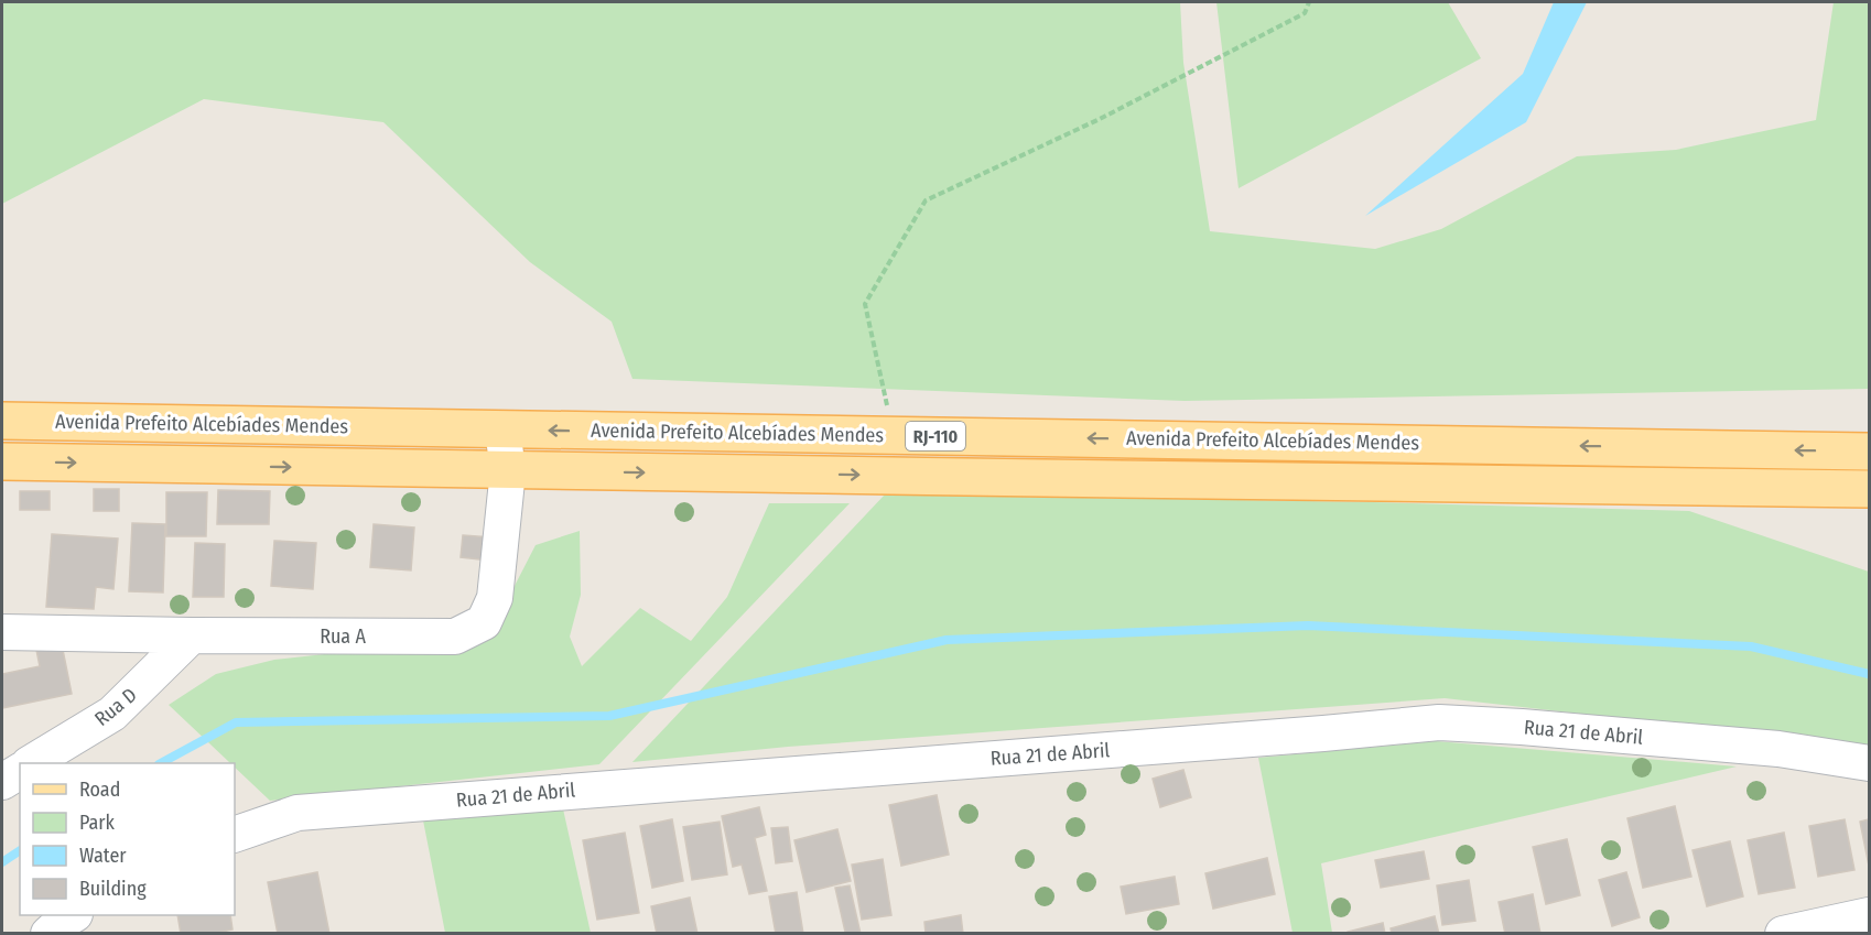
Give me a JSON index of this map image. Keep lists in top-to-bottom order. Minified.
{"streets":{"main road":["Avenida Prefeito Alcebíades Mendes","RJ-110"],"street":["Rua A","Rua D","Rua 21 de Abril"]},"crossings":[["Avenida Prefeito Alcebíades Mendes","Rua A"],["Rua A","Rua D"]],"legend":["Road","Park","Water","Building"]}
